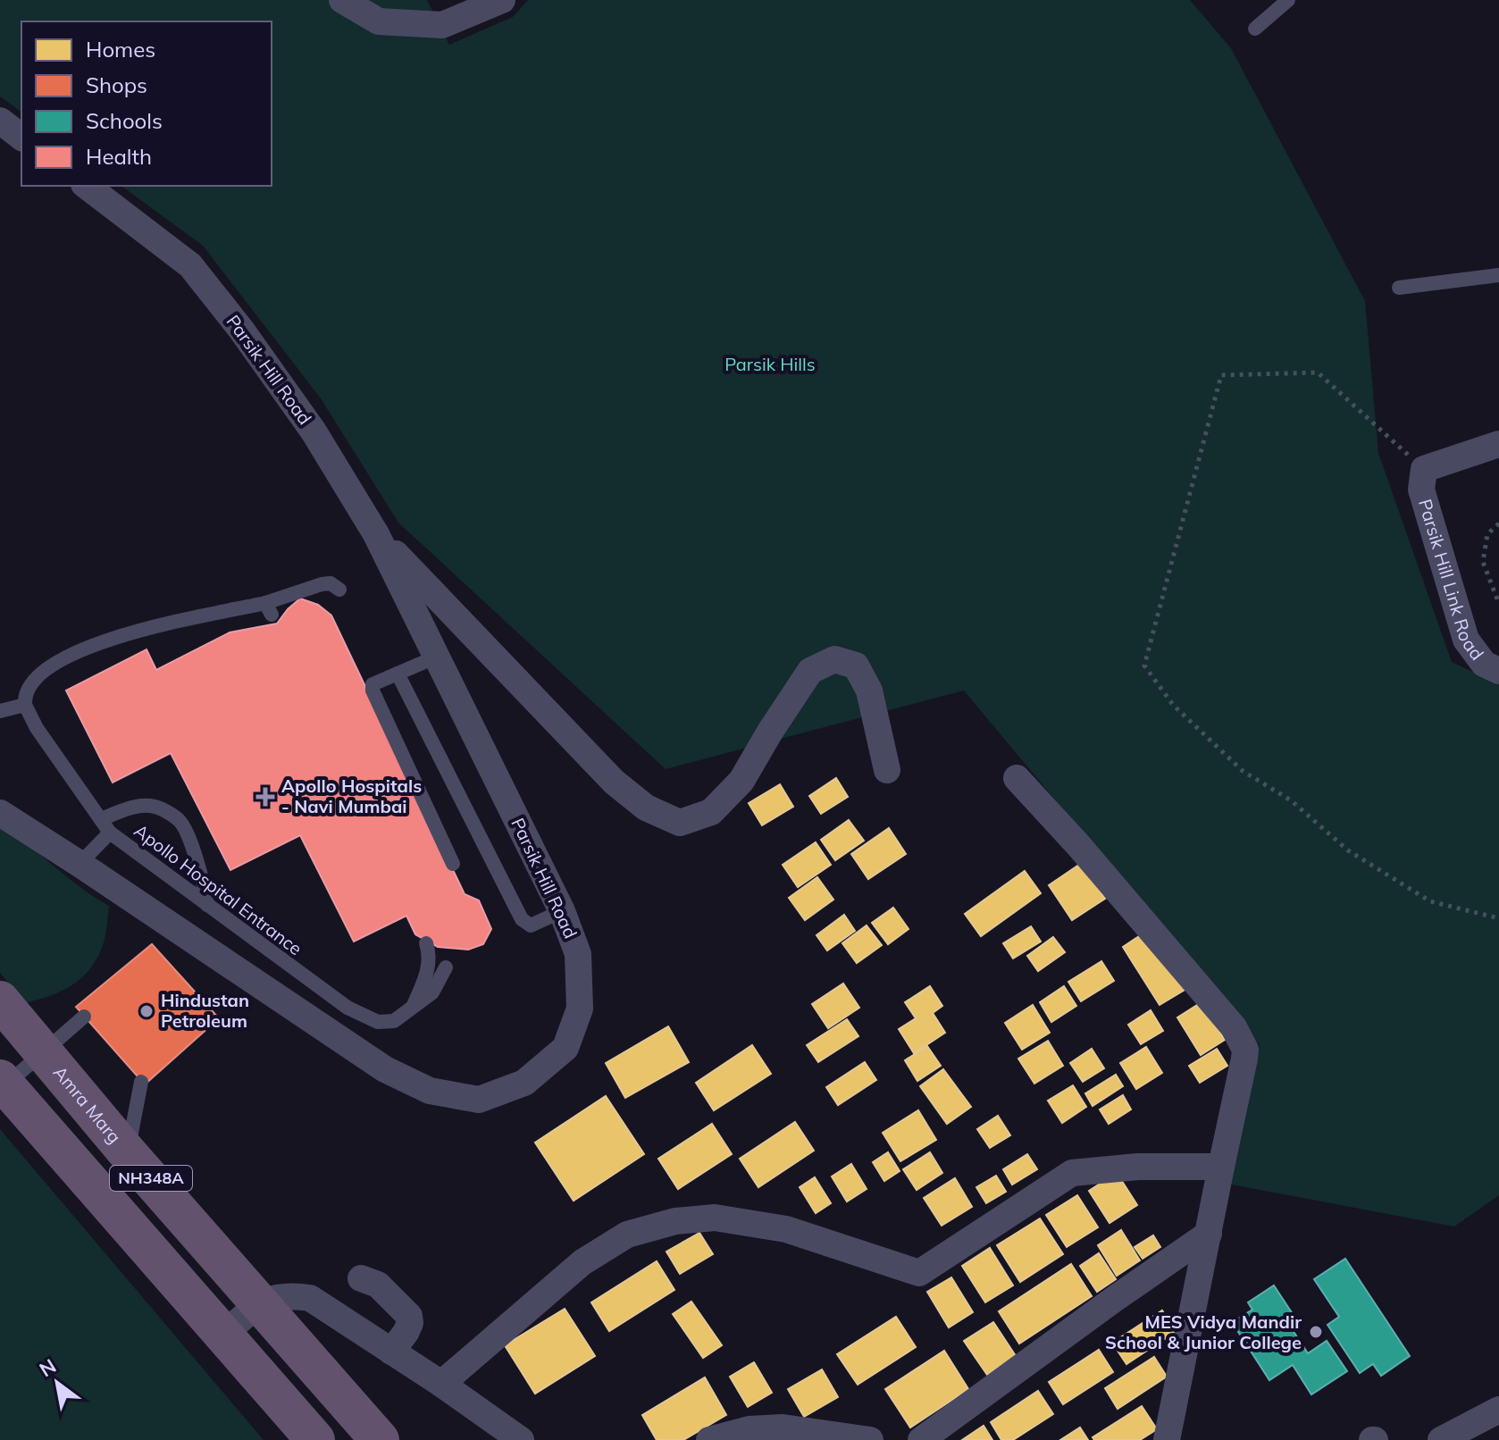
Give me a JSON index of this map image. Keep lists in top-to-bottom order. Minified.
{"streets":{"highway":["Amra Marg","NH348A"],"street":["Parsik Hill Road","Parsik Hill Link Road"],"lane":["Apollo Hospital Entrance"]},"crossings":[["Amra Marg","NH348A"]],"parks":["Parsik Hills"],"places":{"health":["Apollo Hospitals - Navi Mumbai"],"other":["Hindustan Petroleum","MES Vidya Mandir School & Junior College"]},"legend":["Homes","Shops","Schools","Health"],"north":"top left"}
